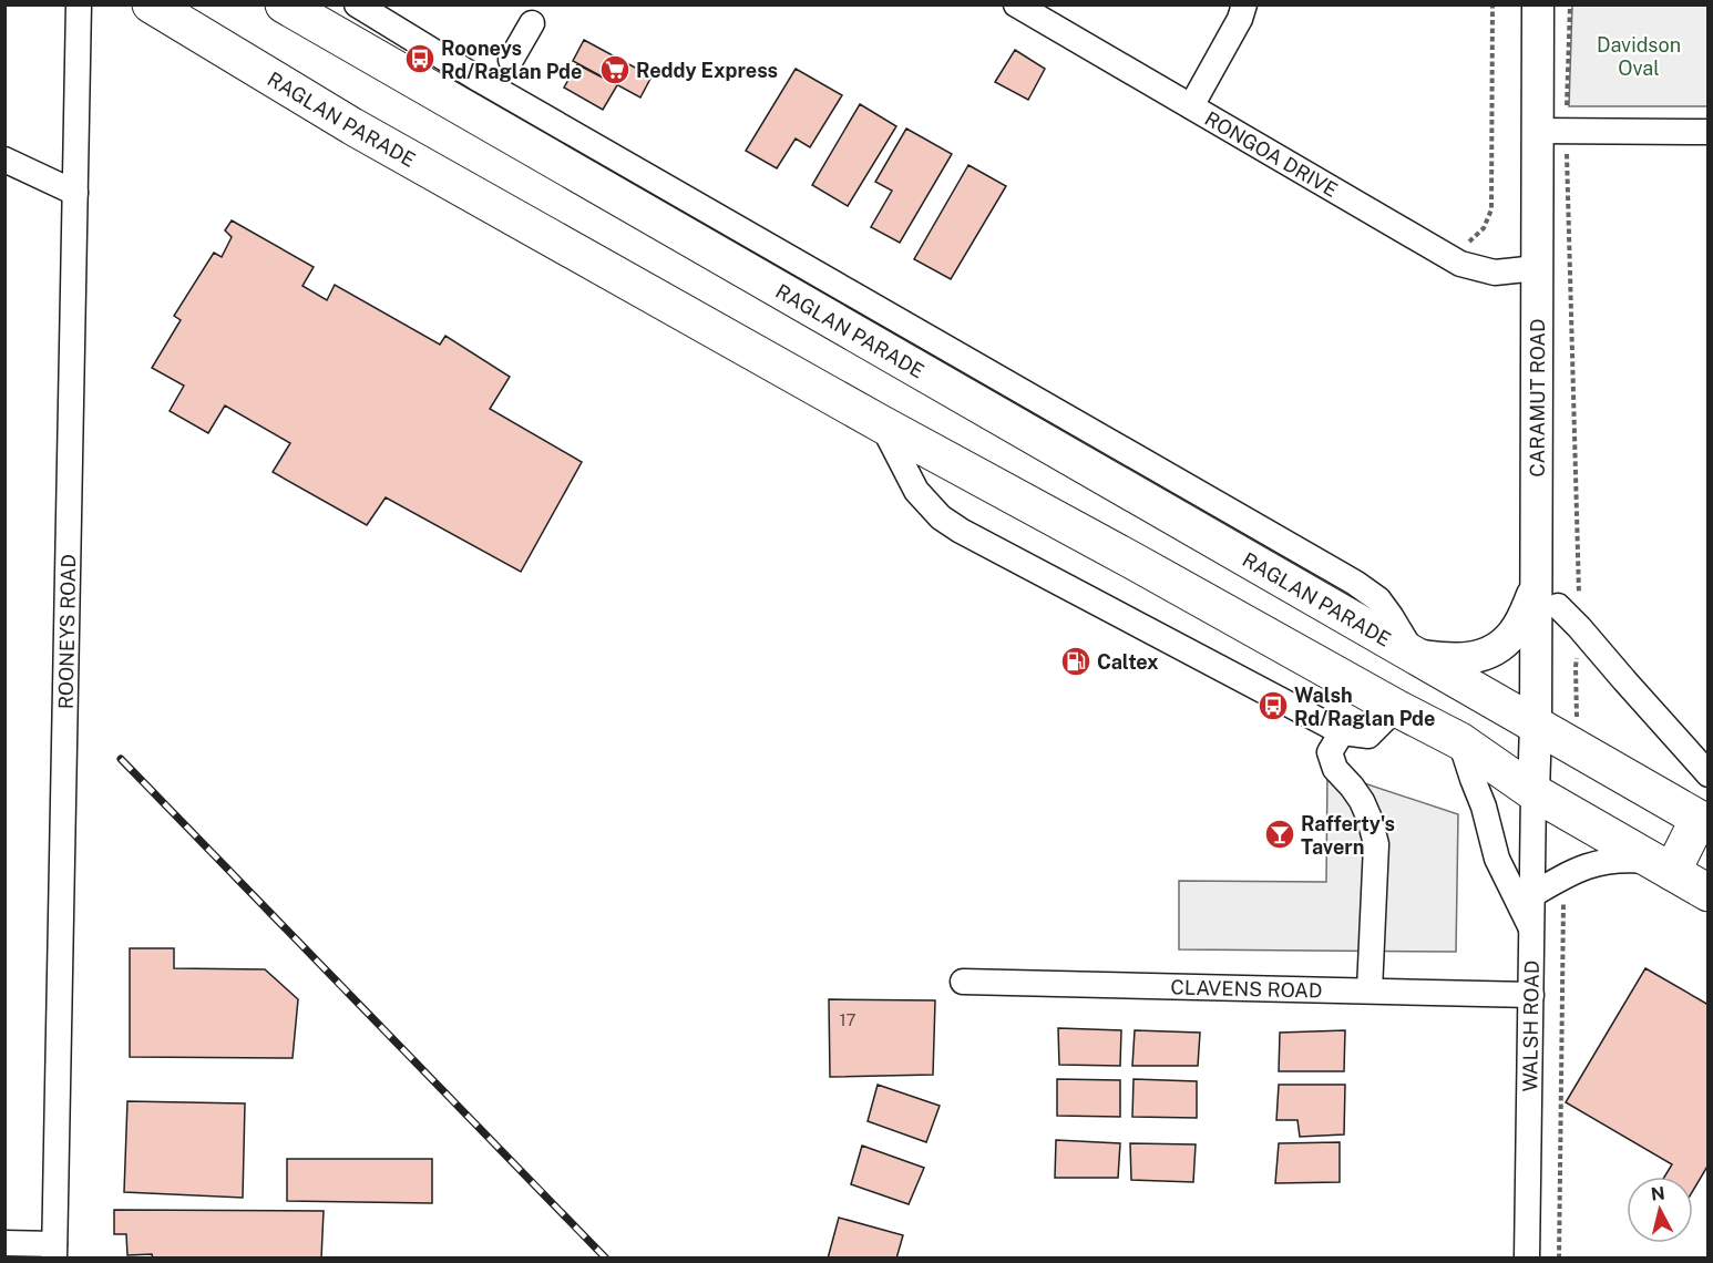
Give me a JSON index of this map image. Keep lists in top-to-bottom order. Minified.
{"streets":{"highway":["RAGLAN PARADE"],"main road":["CARAMUT ROAD"],"street":["RONGOA DRIVE","ROONEYS ROAD","CLAVENS ROAD","WALSH ROAD"]},"crossings":[["RAGLAN PARADE","CARAMUT ROAD"],["RAGLAN PARADE","WALSH ROAD"],["RONGOA DRIVE","CARAMUT ROAD"],["CARAMUT ROAD","WALSH ROAD"],["CLAVENS ROAD","WALSH ROAD"]],"parks":["Davidson Oval"],"places":{"bus stop":["Rooneys Rd/Raglan Pde","Walsh Rd/Raglan Pde"],"supermarket":["Reddy Express"],"fuel station":["Caltex"],"bar":["Rafferty's Tavern"]},"house_numbers":["17"],"north":"top"}
